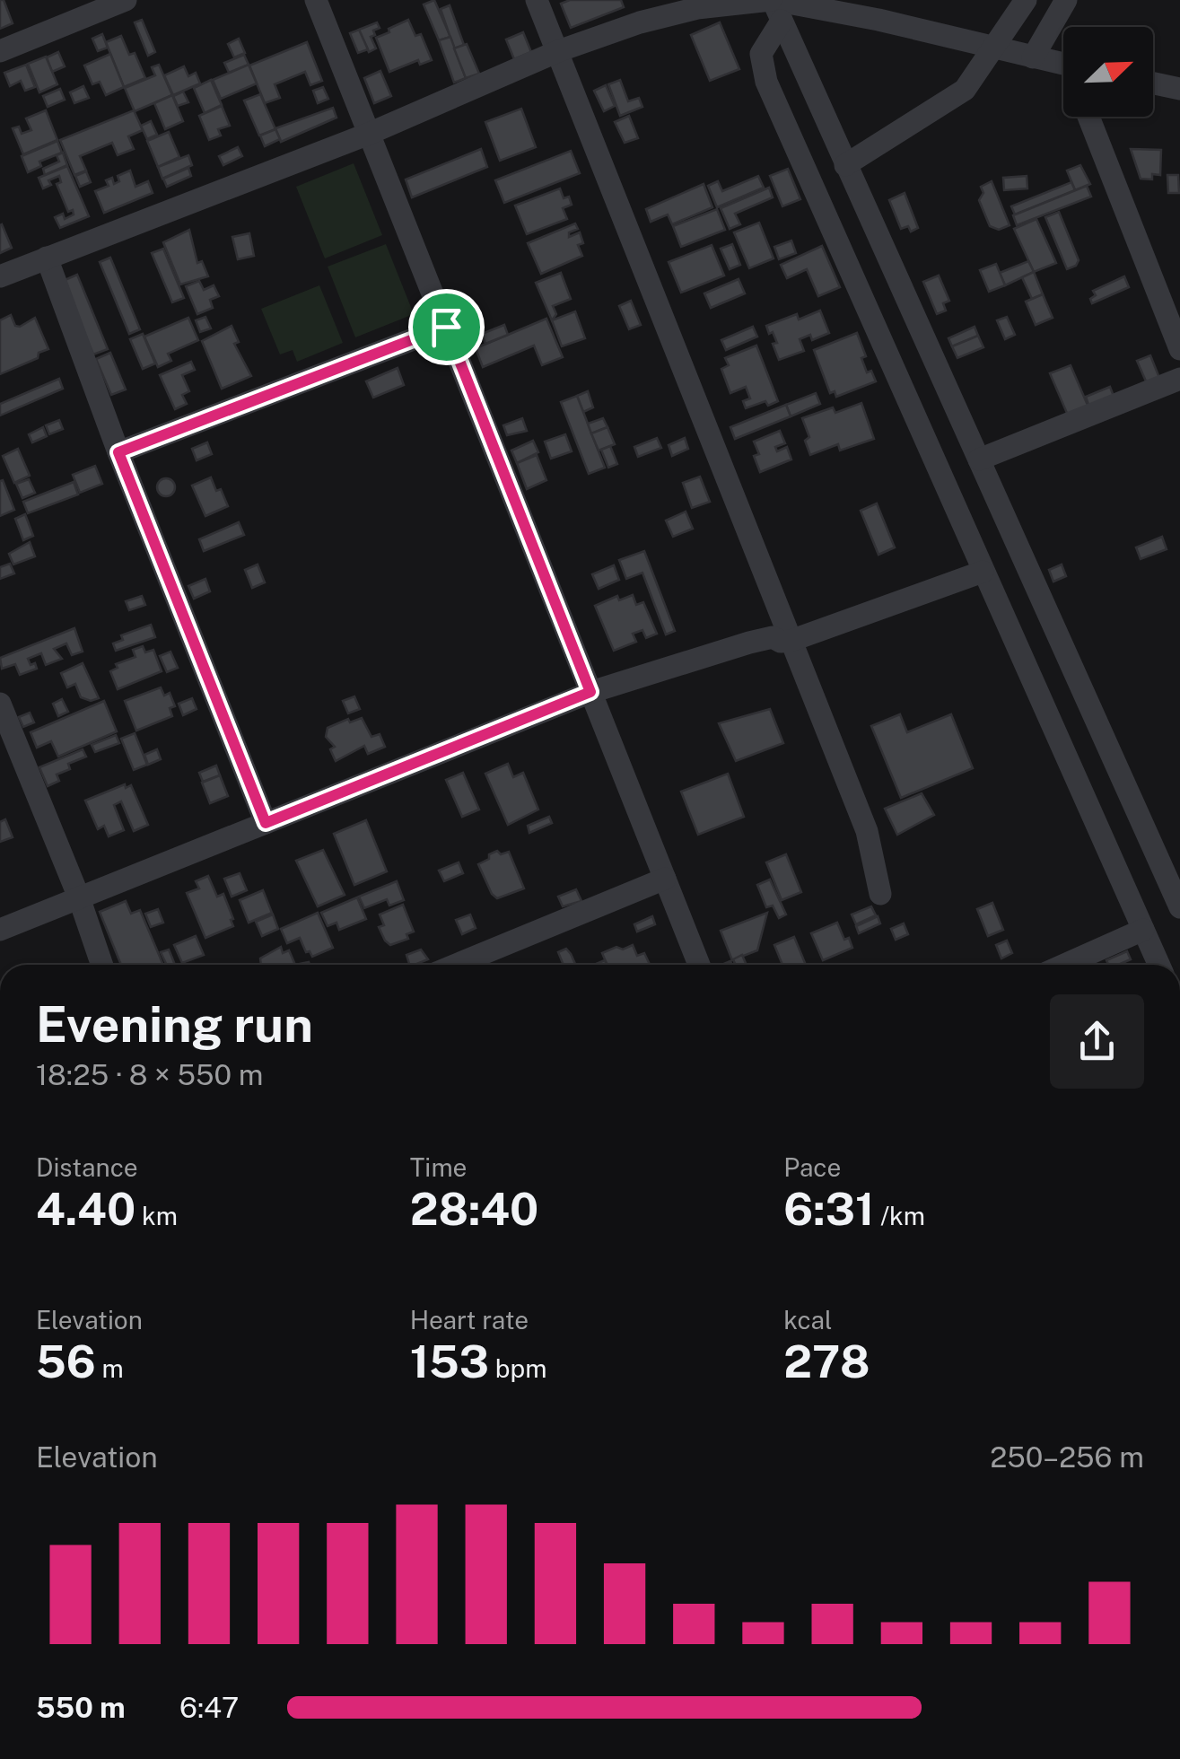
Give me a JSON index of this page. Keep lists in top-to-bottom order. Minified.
{"north":"top right","page":{"heading":["Evening run","18:25 · 8 × 550 m"],"stats":[["Distance","4.40 km"],["Time","28:40"],["Pace","6:31 /km"],["Elevation","56 m"],["Heart rate","153 bpm"],["kcal","278"]],"chart":["Elevation","250–256 m"],"list":[{"name":"550 m","note":"6:47"}]}}
